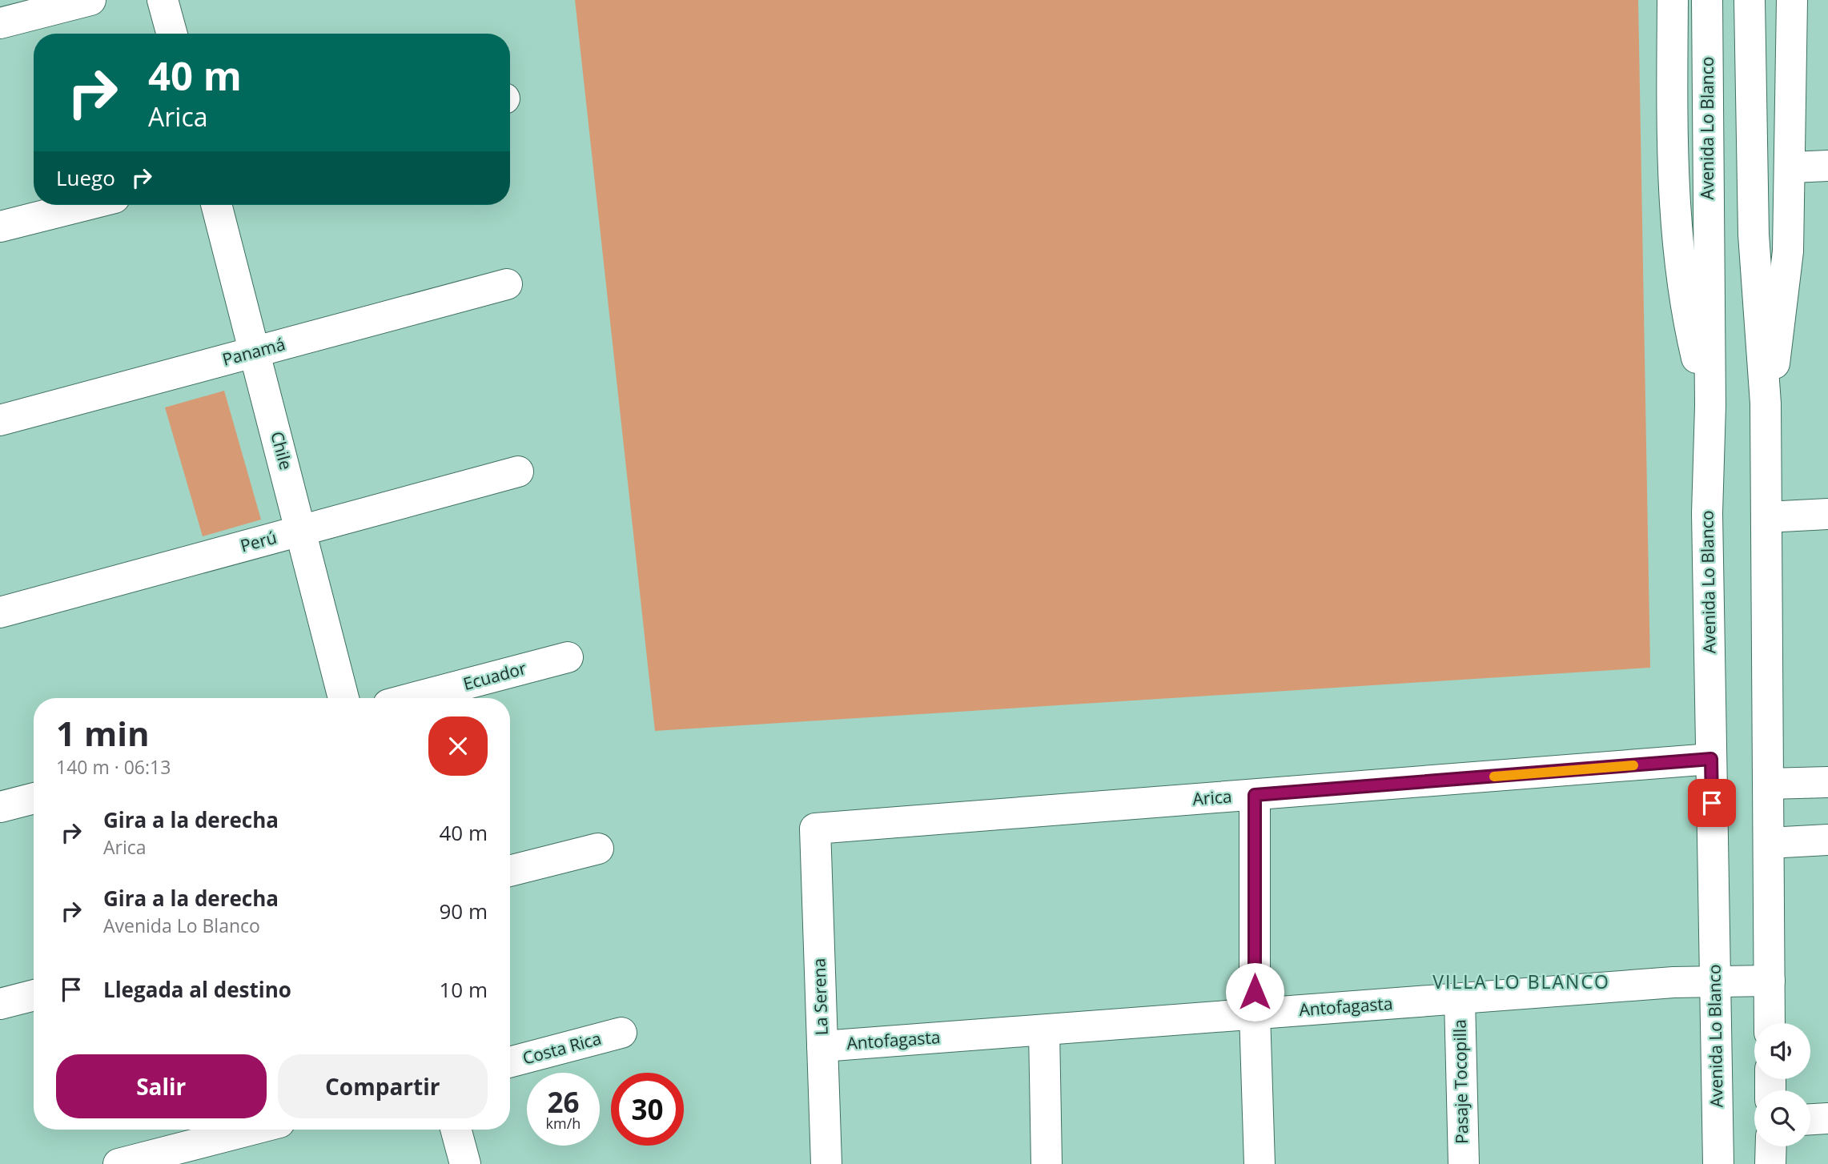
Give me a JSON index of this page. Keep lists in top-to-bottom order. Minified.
{"streets":{"street":["Avenida Lo Blanco","Panamá","Chile","Perú","Ecuador","Arica","La Serena","Antofagasta","Costa Rica","Pasaje Tocopilla"]},"crossings":[["Avenida Lo Blanco","Arica"],["Avenida Lo Blanco","Antofagasta"],["Panamá","Chile"],["Chile","Perú"],["Arica","La Serena"],["La Serena","Antofagasta"],["Antofagasta","Pasaje Tocopilla"]],"districts":["VILLA LO BLANCO"],"page":{"turn":["40 m","Arica"],"then":"Luego","heading":["1 min","140 m · 06:13"],"list":[{"name":"Gira a la derecha","note":"Arica","value":"40 m"},{"name":"Gira a la derecha","note":"Avenida Lo Blanco","value":"90 m"},{"name":"Llegada al destino","value":"10 m"}],"buttons":["Salir","Compartir"],"speed":"26 km/h","limit":"30"}}
